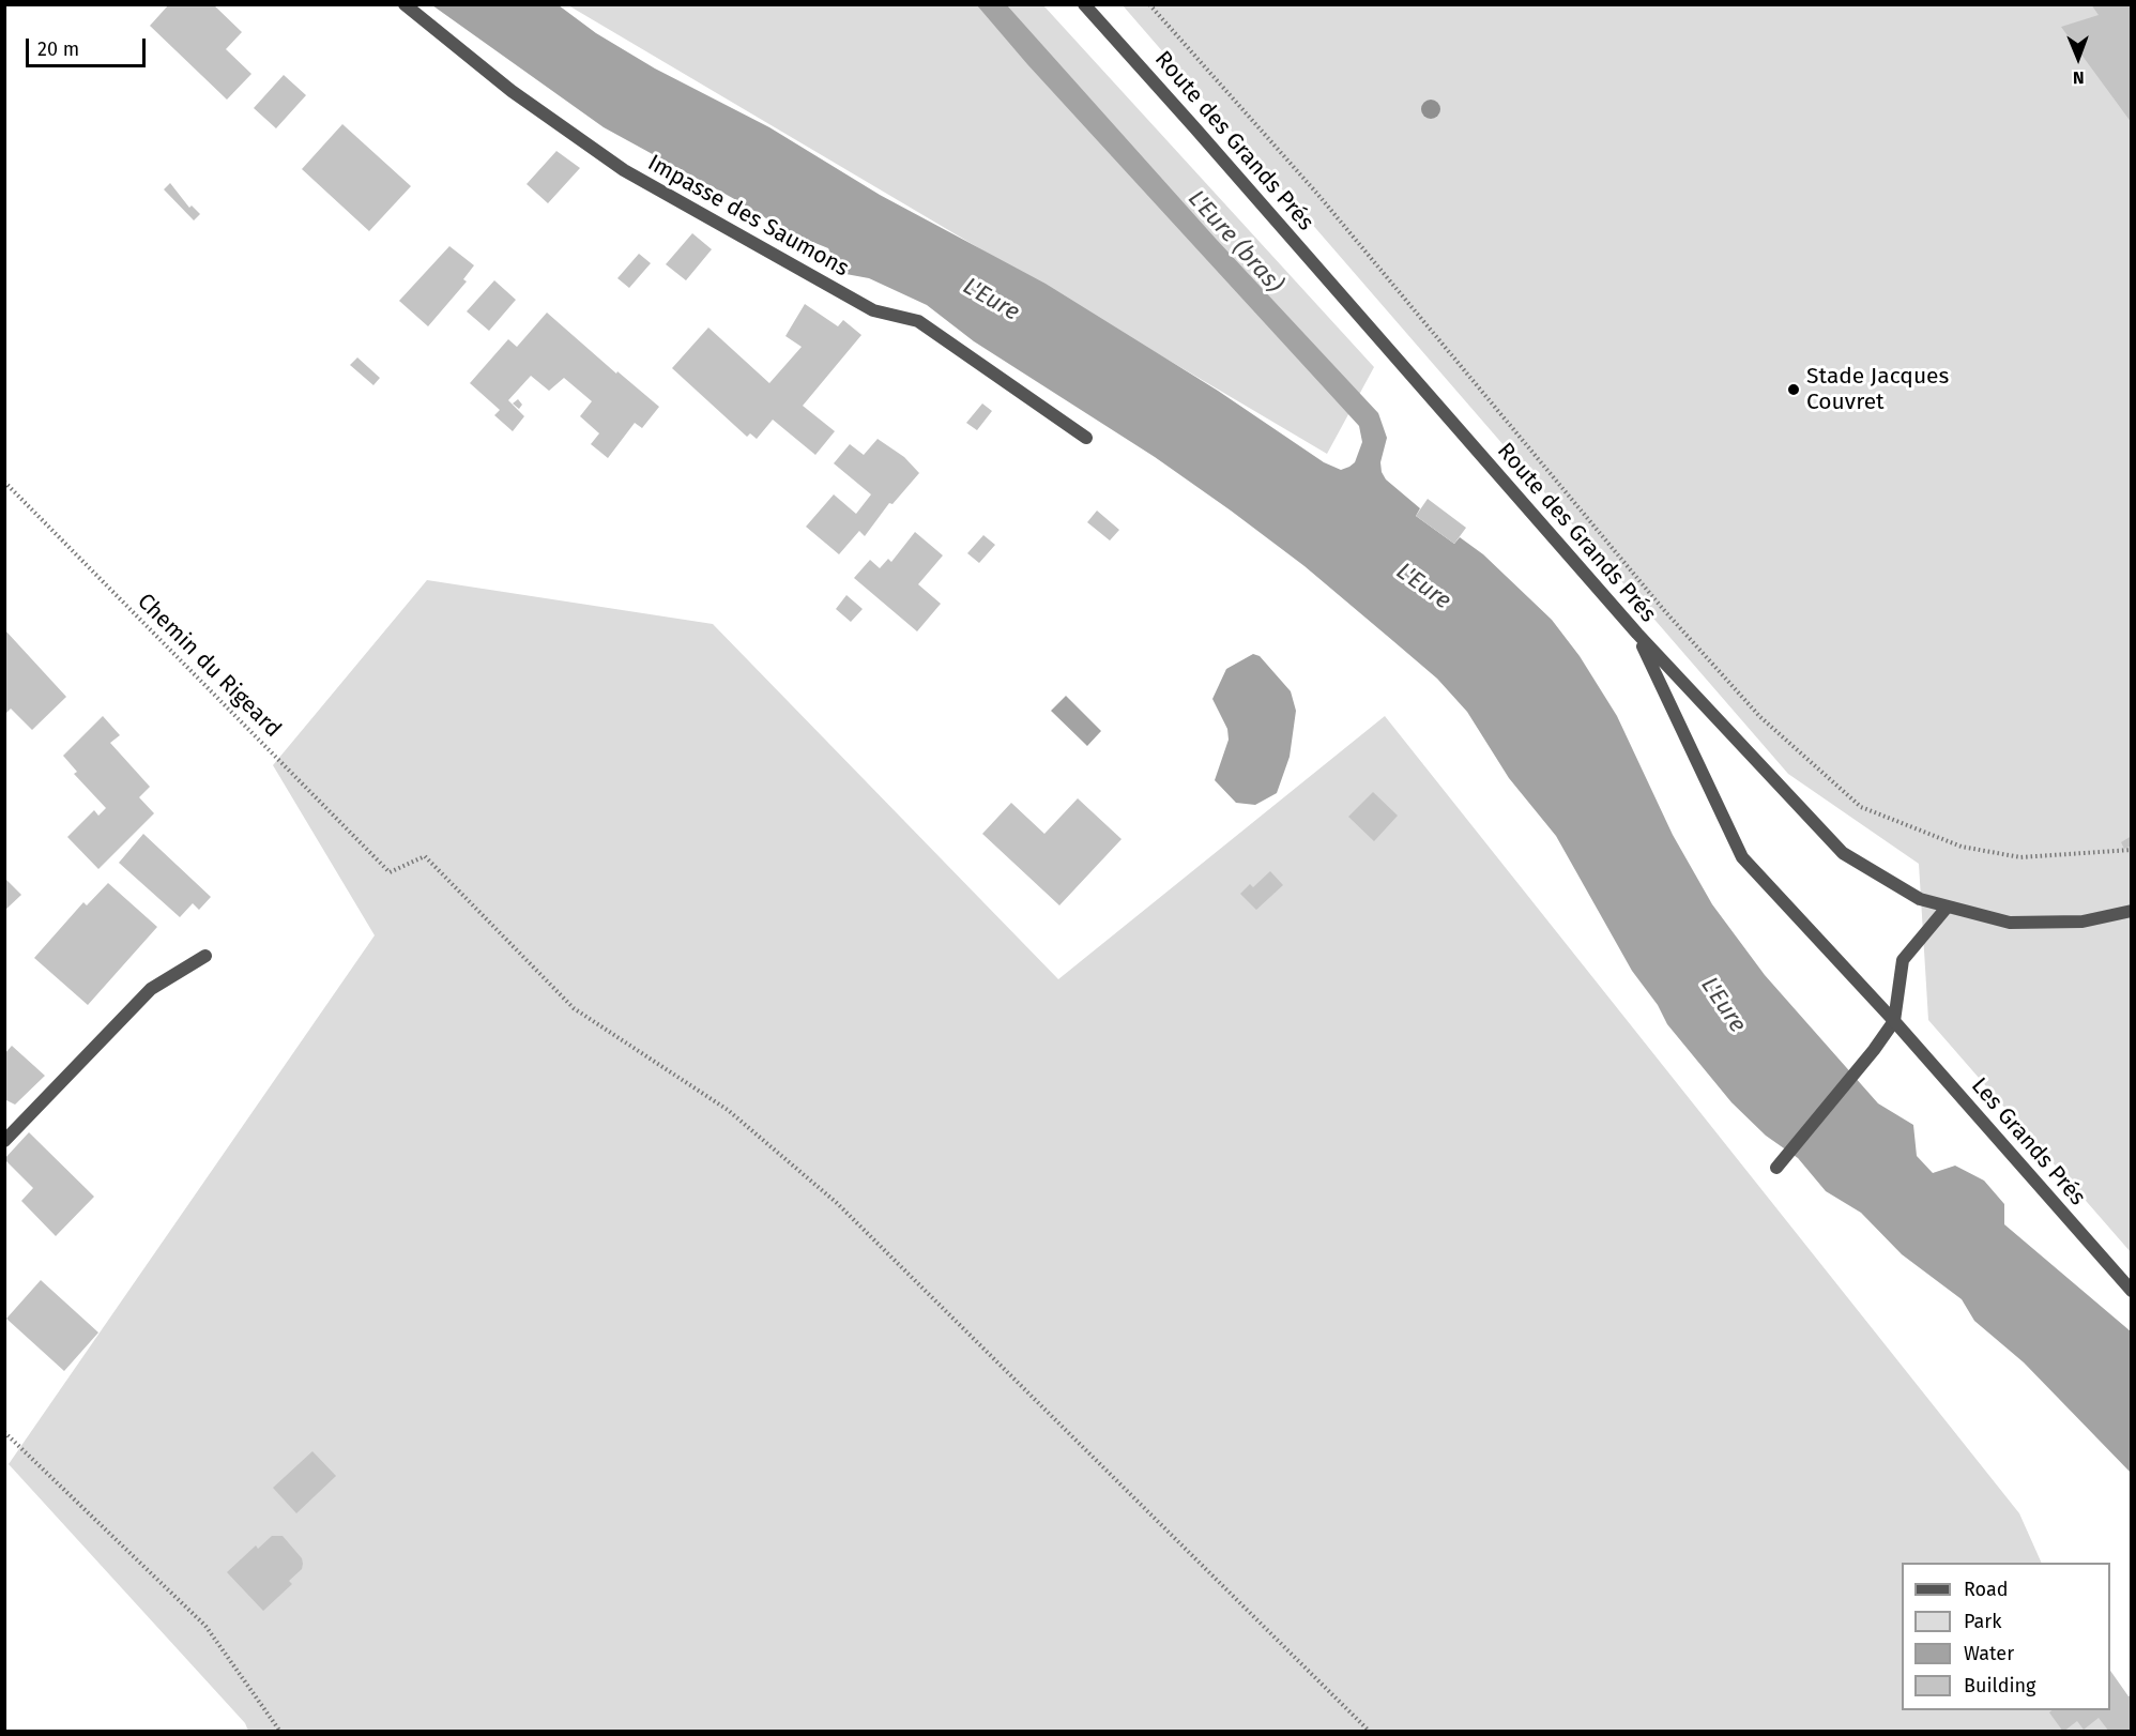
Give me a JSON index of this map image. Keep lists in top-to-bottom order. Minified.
{"streets":{"street":["Route des Grands Prés","Impasse des Saumons","Les Grands Prés"],"path":["Chemin du Rigeard"]},"crossings":[["Route des Grands Prés","Les Grands Prés"]],"water":["L'Eure (bras)","L'Eure"],"places":["Stade Jacques Couvret"],"legend":["Road","Park","Water","Building"],"scale_bar":"20 m","north":"bottom"}
